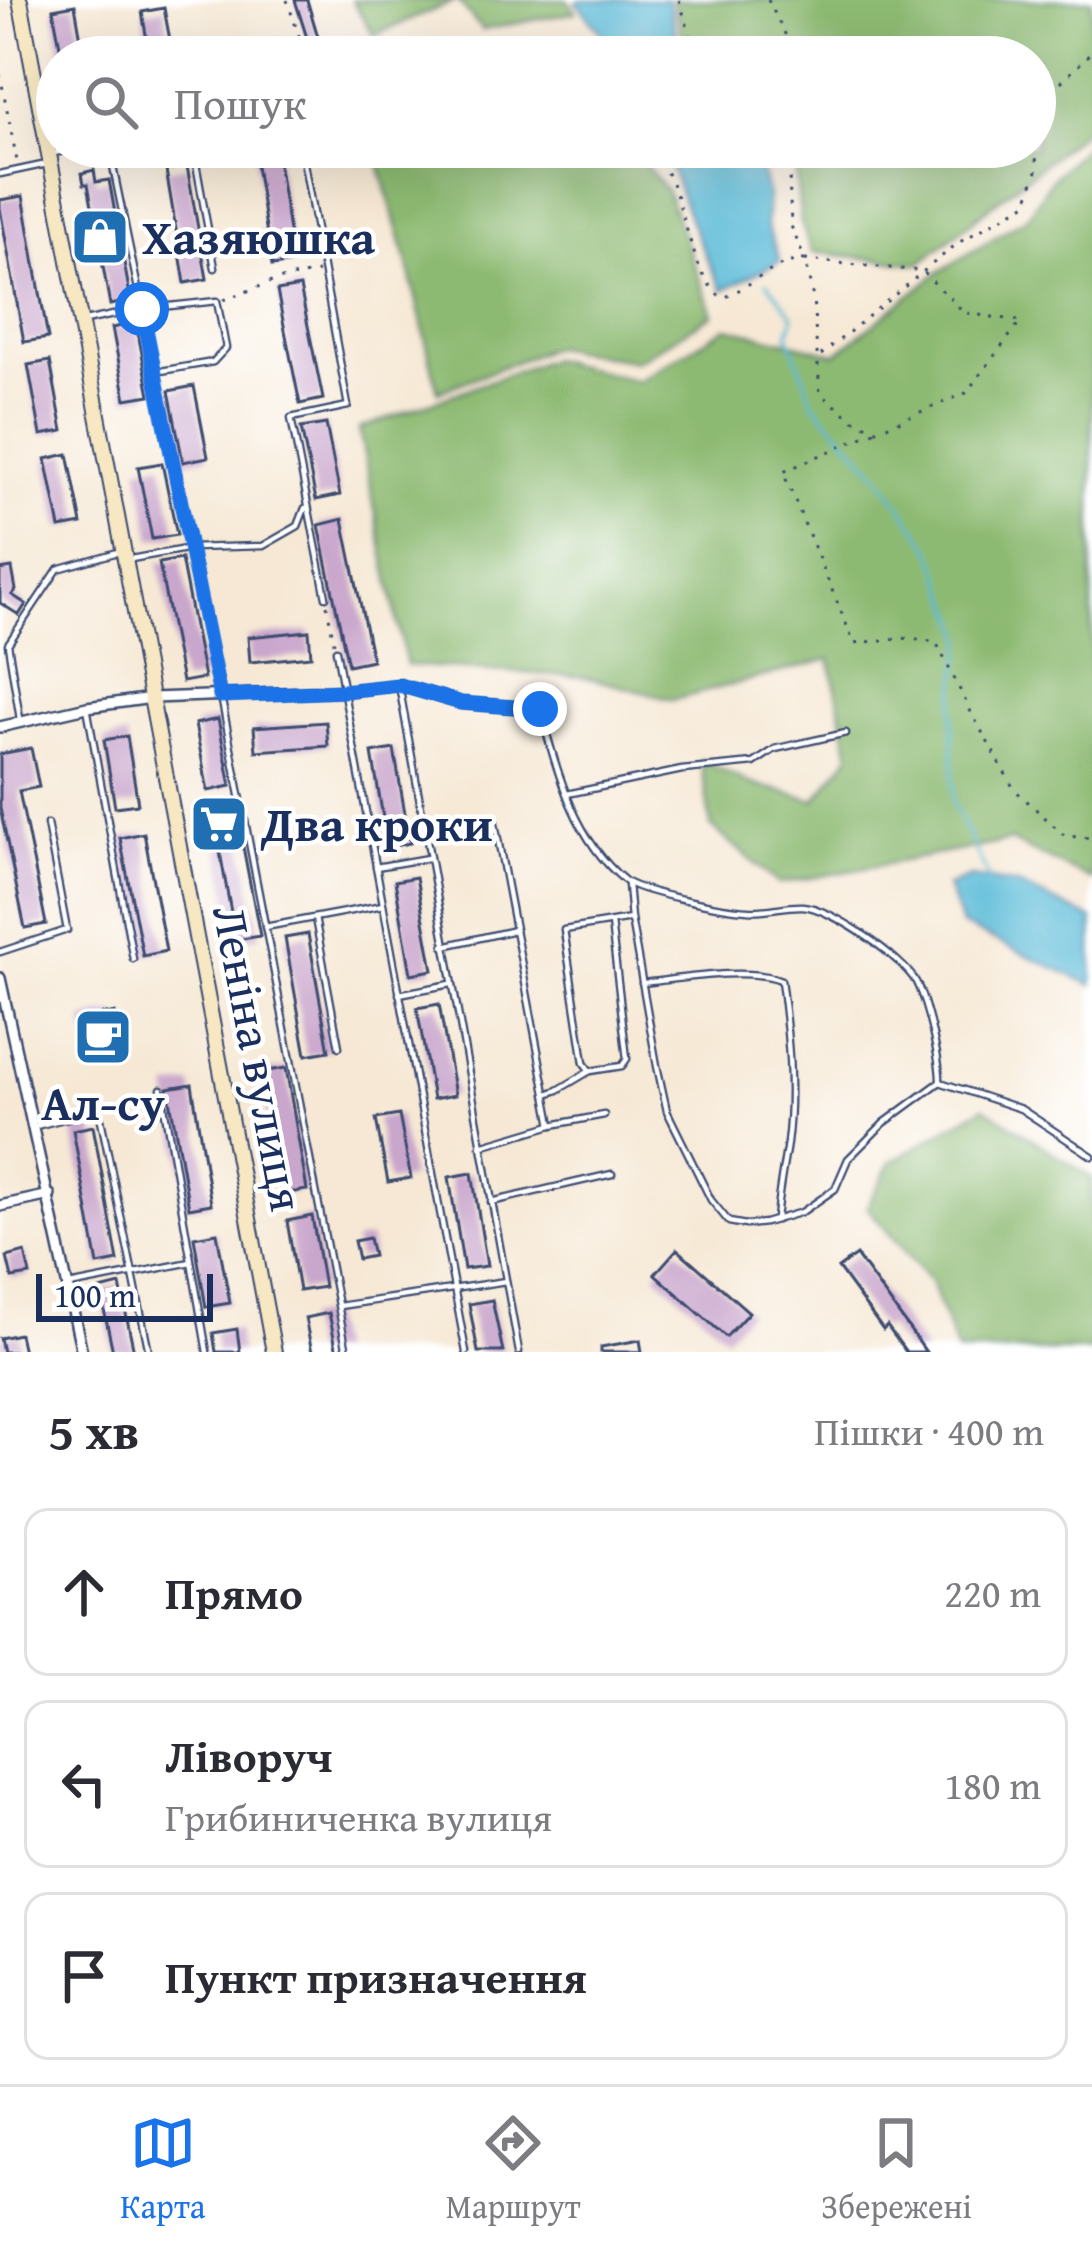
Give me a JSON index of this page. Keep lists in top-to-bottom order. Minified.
{"streets":{"main road":["Леніна вулиця"]},"places":{"shop":["Хазяюшка"],"supermarket":["Два кроки"],"cafe":["Ал-су"]},"scale_bar":"100 m","page":{"search":"Пошук","scale":"100 m","heading":["5 хв","Пішки · 400 m"],"list":[["Прямо","220 m"],["Ліворуч","Грибиниченка вулиця","180 m"],"Пункт призначення"],"nav":["Карта","Маршрут","Збережені"]}}
